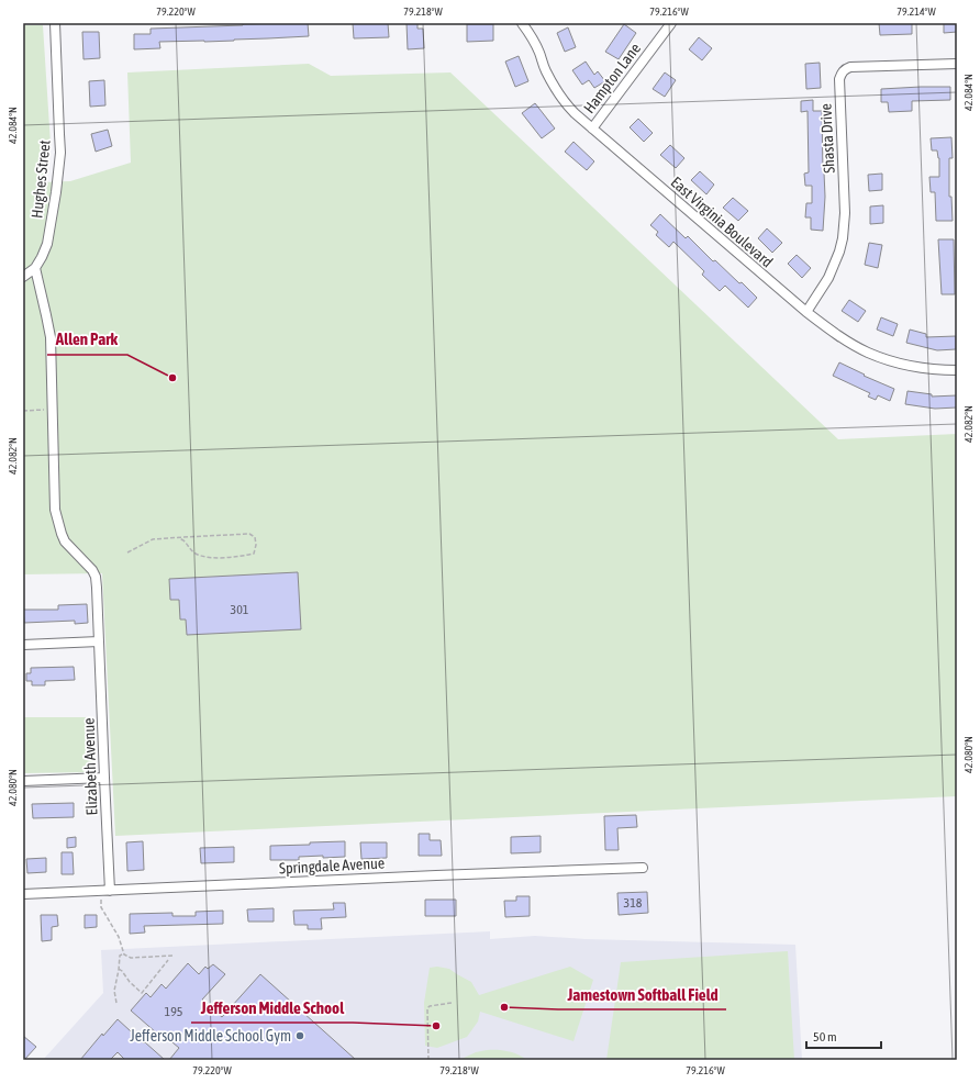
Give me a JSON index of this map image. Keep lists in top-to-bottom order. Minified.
{"streets":{"street":["Hampton Lane","Shasta Drive","Hughes Street","East Virginia Boulevard","Elizabeth Avenue","Springdale Avenue"]},"crossings":[["Hampton Lane","East Virginia Boulevard"],["Shasta Drive","East Virginia Boulevard"],["Hughes Street","Elizabeth Avenue"],["Elizabeth Avenue","Springdale Avenue"]],"places":["Allen Park","Jamestown Softball Field","Jefferson Middle School","Jefferson Middle School Gym"],"house_numbers":["301","318","195"],"scale_bar":"50 m","coordinates":["79.220°W","79.218°W","79.216°W","79.214°W","42.084°N","42.082°N","42.080°N"]}
